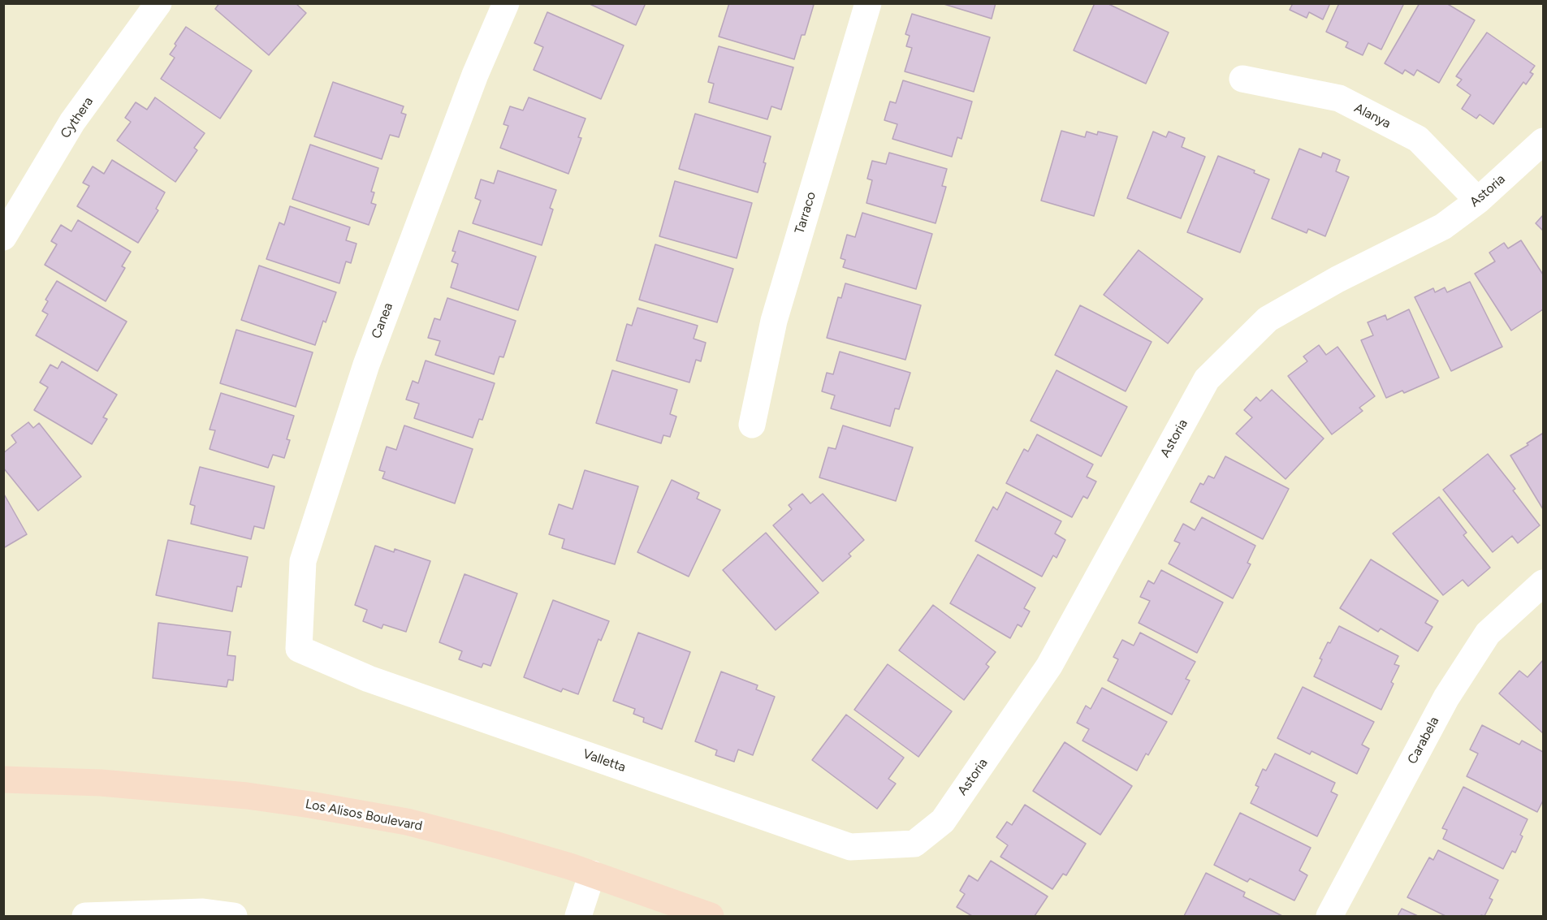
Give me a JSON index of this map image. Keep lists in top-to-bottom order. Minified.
{"streets":{"main road":["Los Alisos Boulevard"],"street":["Alanya","Cythera","Astoria","Tarraco","Canea","Carabela","Valletta"]},"crossings":[["Alanya","Astoria"],["Astoria","Valletta"],["Canea","Valletta"]]}
